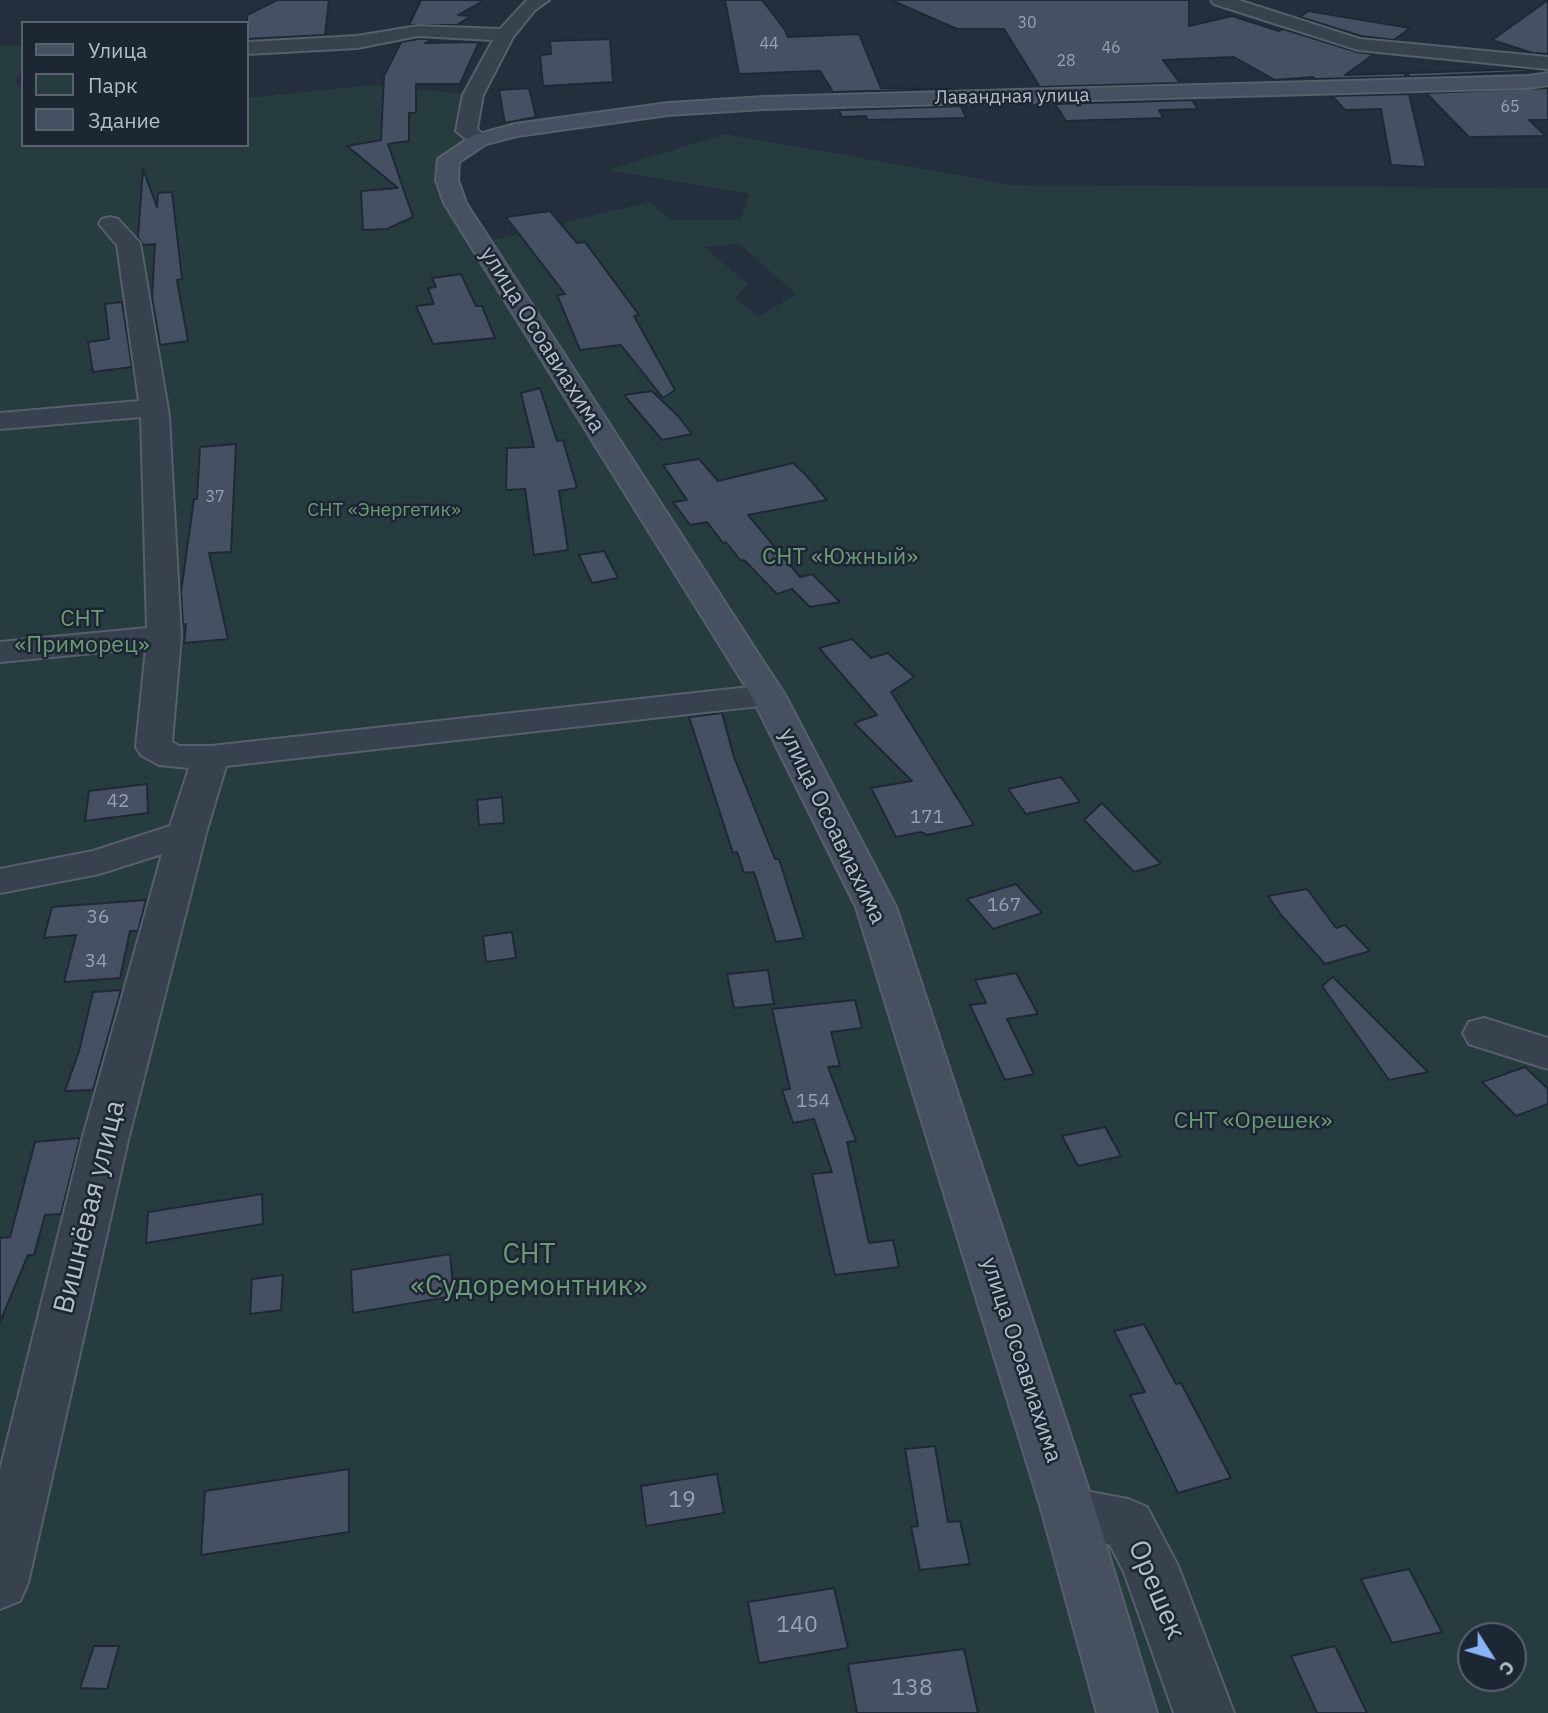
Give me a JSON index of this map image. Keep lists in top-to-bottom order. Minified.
{"streets":{"street":["Лавандная улица","улица Осоавиахима","Вишнёвая улица","Орешек"]},"crossings":[["Лавандная улица","улица Осоавиахима"],["улица Осоавиахима","Орешек"]],"parks":["СНТ «Энергетик»","СНТ «Южный»","СНТ «Приморец»","СНТ «Орешек»","СНТ «Судоремонтник»"],"house_numbers":["30","44","46","28","65","37","42","171","167","36","34","154","19","140","138"],"legend":["Улица","Парк","Здание"],"north":"bottom right"}
